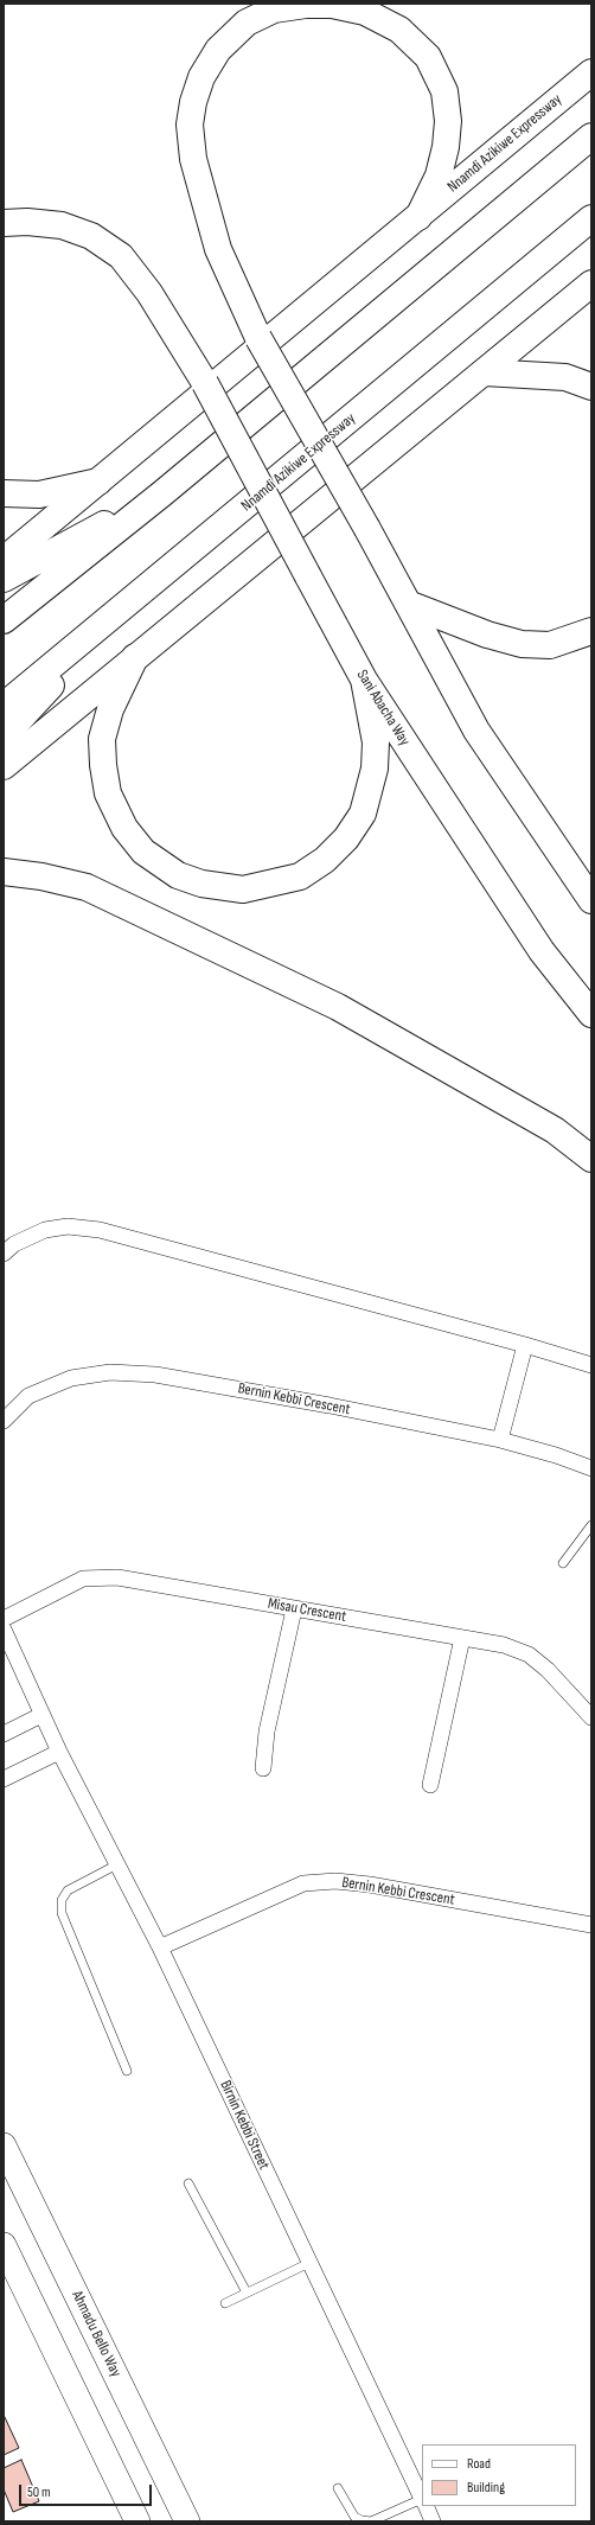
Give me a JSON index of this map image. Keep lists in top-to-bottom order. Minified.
{"streets":{"highway":["Nnamdi Azikiwe Expressway","Sani Abacha Way"],"main road":["Ahmadu Bello Way"],"street":["Bernin Kebbi Crescent","Misau Crescent","Birnin Kebbi Street"]},"crossings":[["Bernin Kebbi Crescent","Birnin Kebbi Street"]],"legend":["Road","Building"],"scale_bar":"50 m"}
